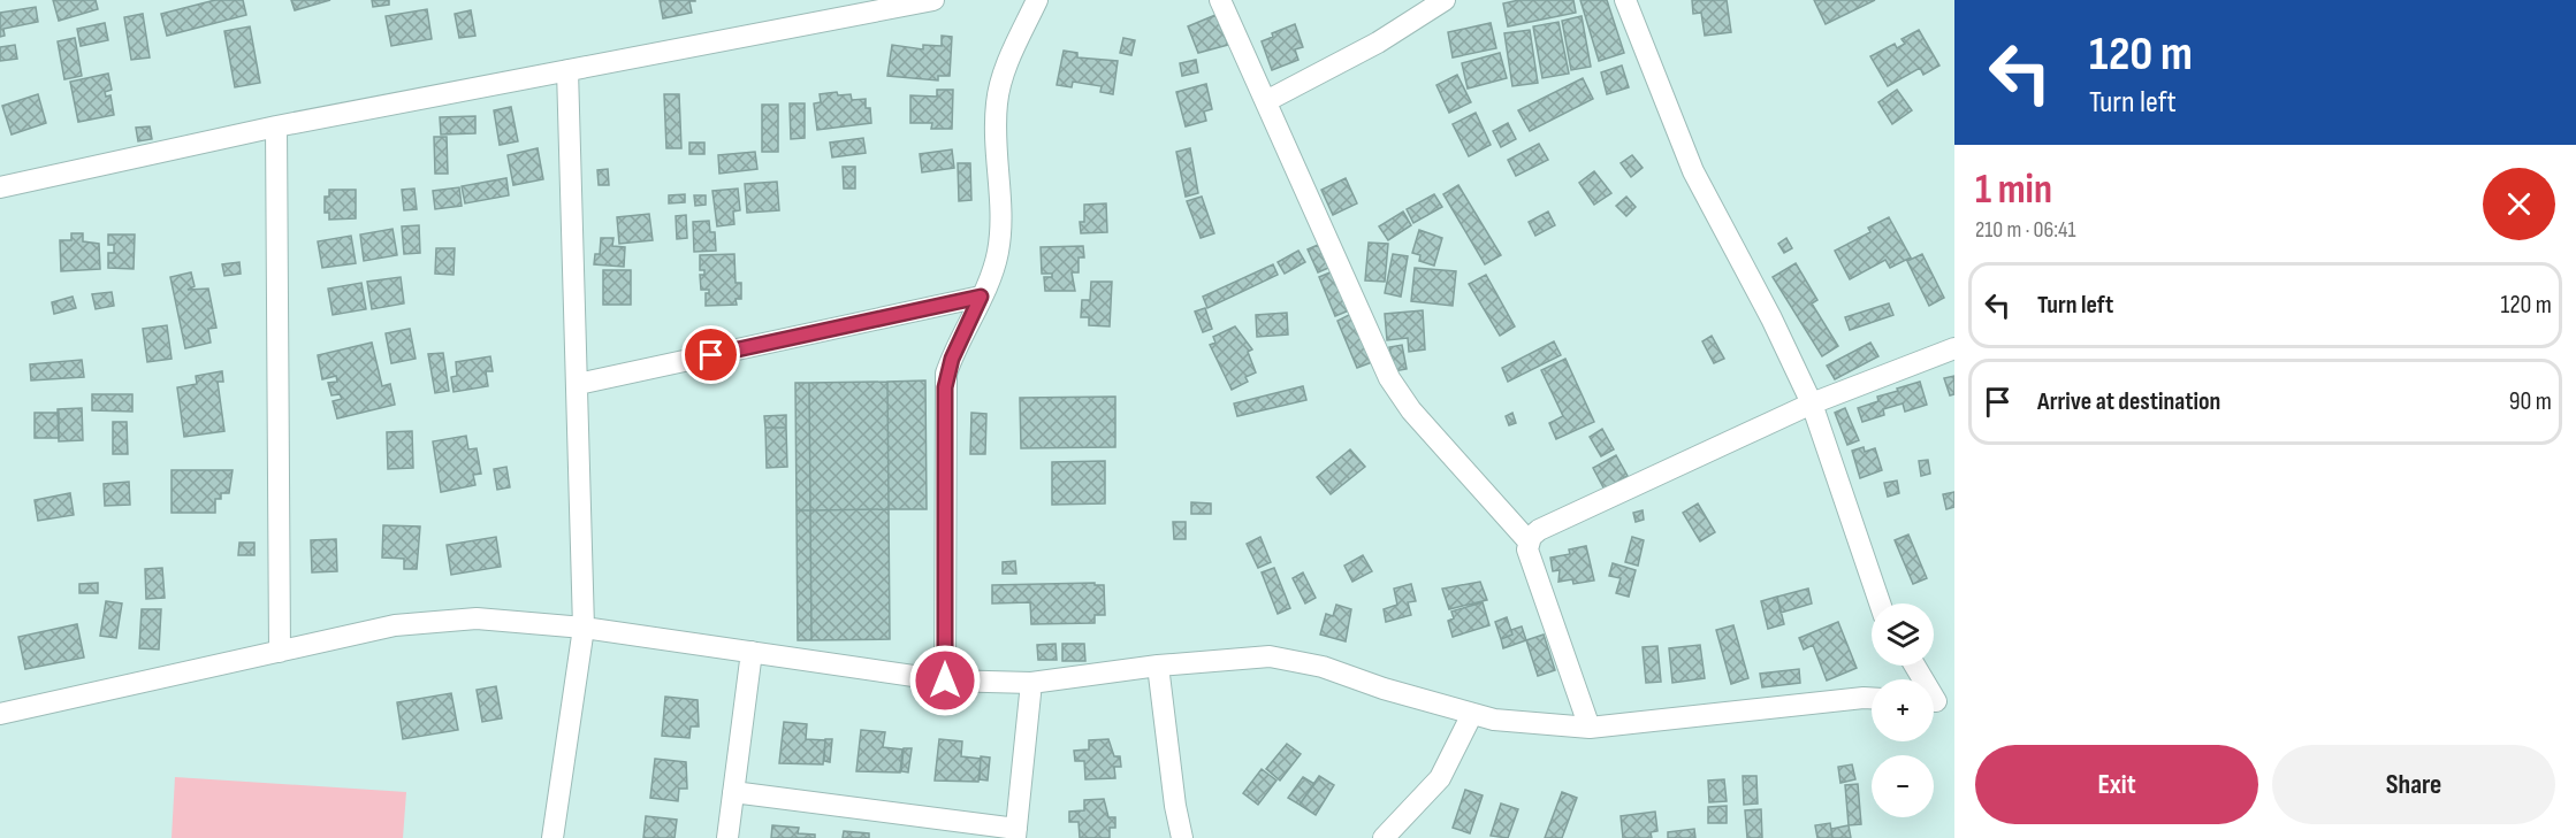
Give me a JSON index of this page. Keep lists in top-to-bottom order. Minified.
{"page":{"turn":["120 m","Turn left"],"heading":["1 min","210 m · 06:41"],"list":[{"name":"Turn left","value":"120 m"},{"name":"Arrive at destination","value":"90 m"}],"map_buttons":["+","−"],"buttons":["Exit","Share"]}}
